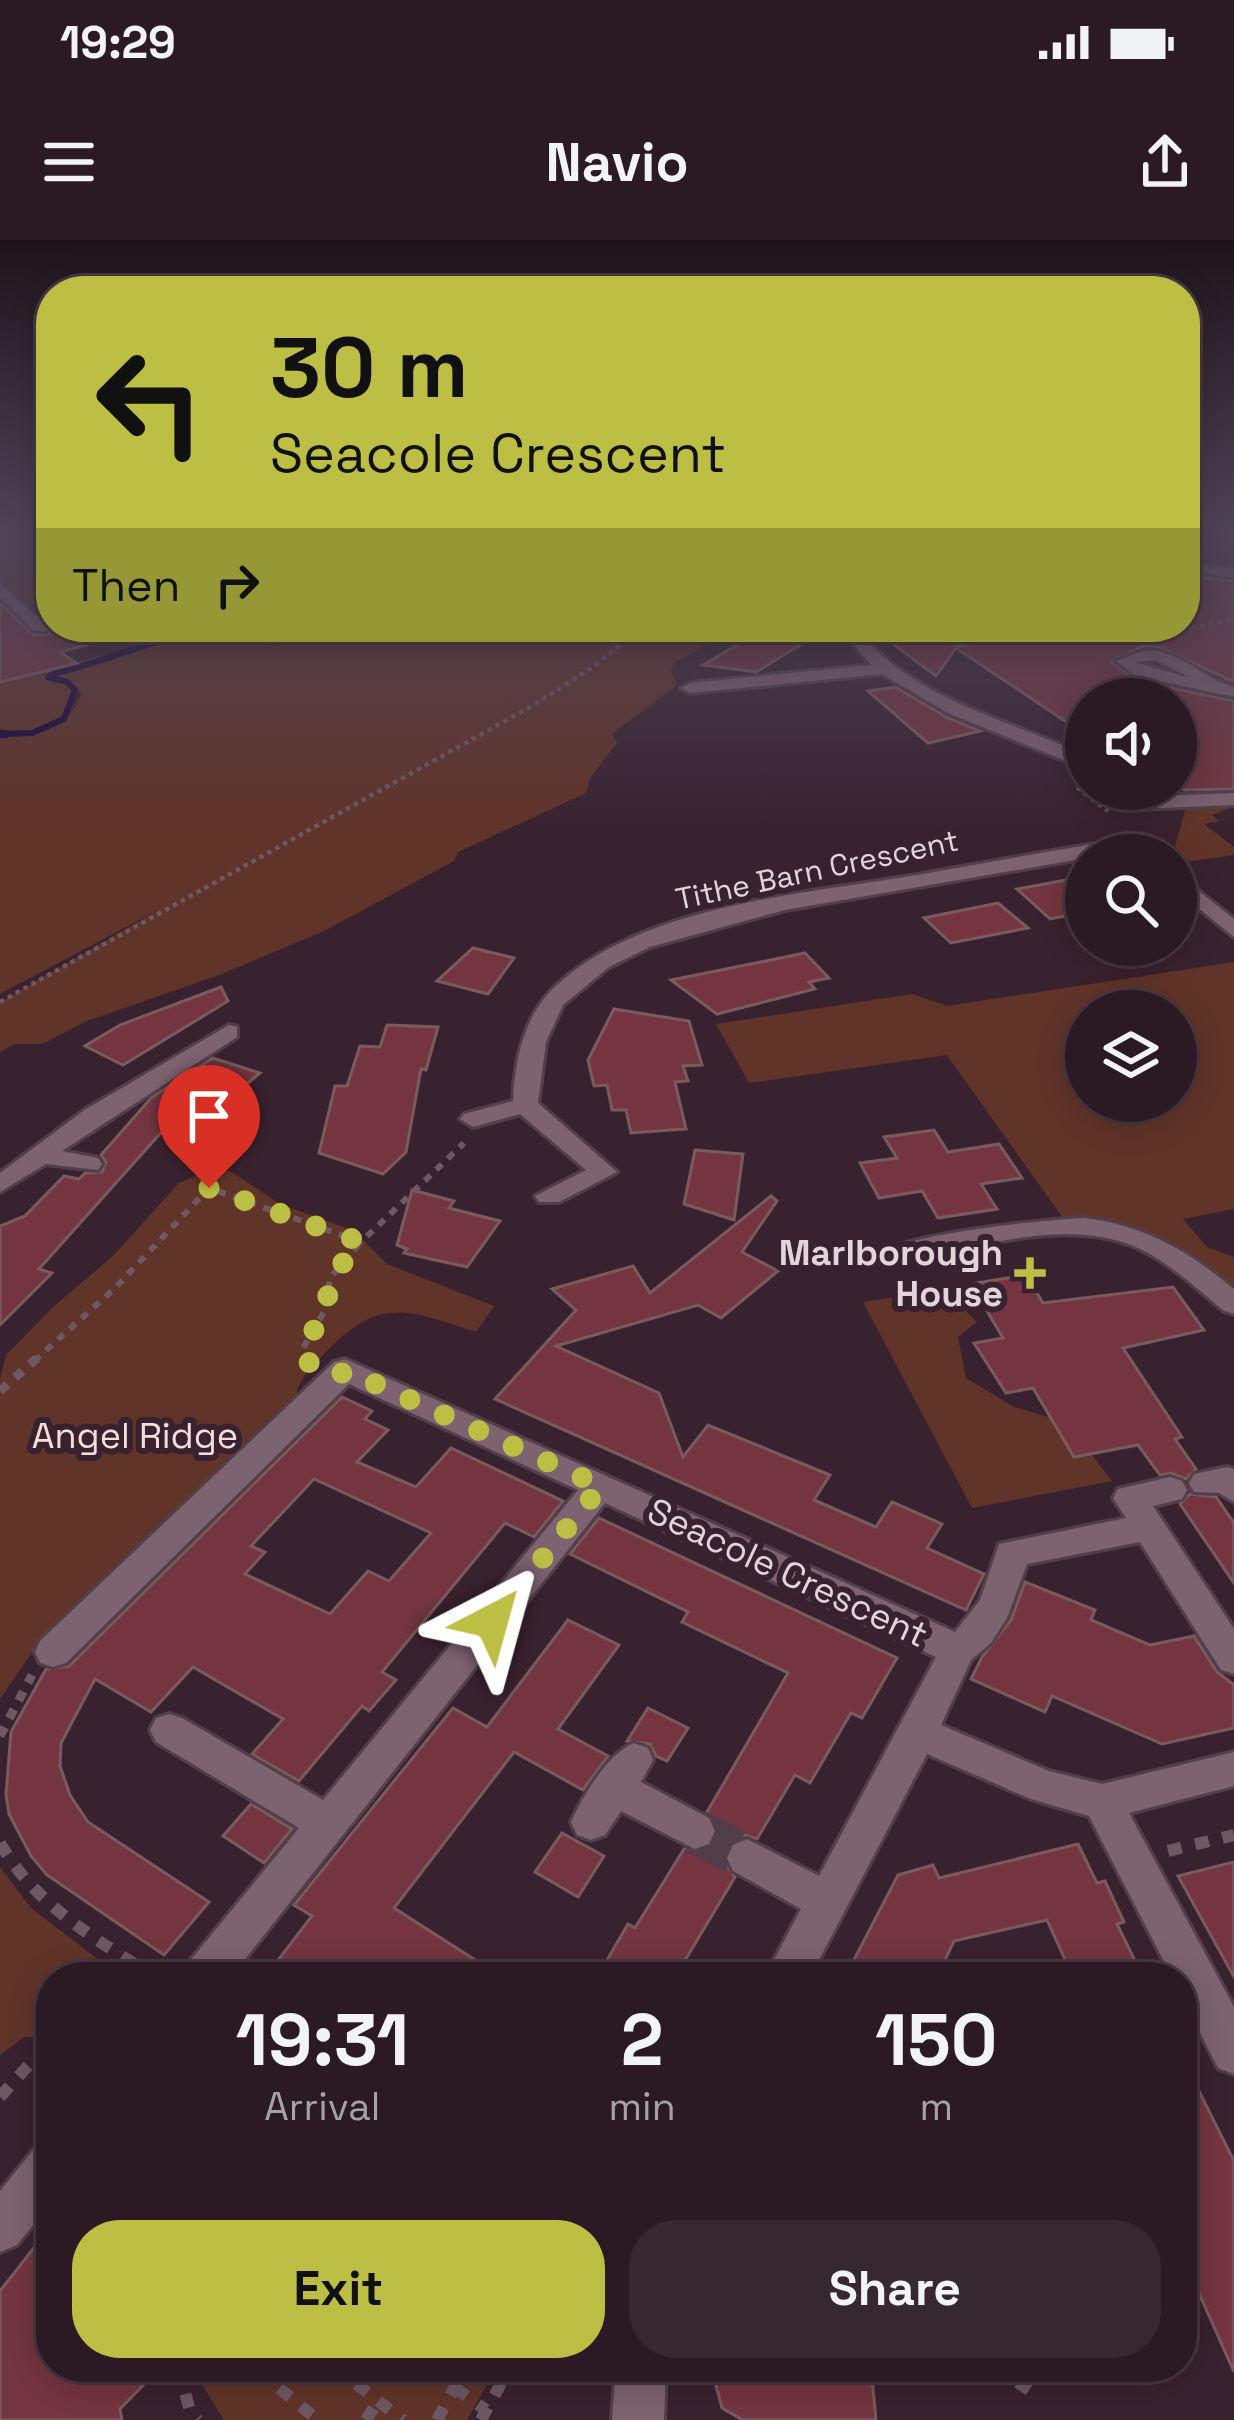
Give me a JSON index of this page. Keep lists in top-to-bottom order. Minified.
{"streets":{"street":["Tithe Barn Crescent","Seacole Crescent"]},"parks":["Angel Ridge"],"places":{"health":["Marlborough House"]},"page":{"status":"19:29","header":"Navio","turn":["30 m","Seacole Crescent"],"then":"Then","eta":["19:31","Arrival","2","min","150","m"],"buttons":["Exit","Share"]}}
